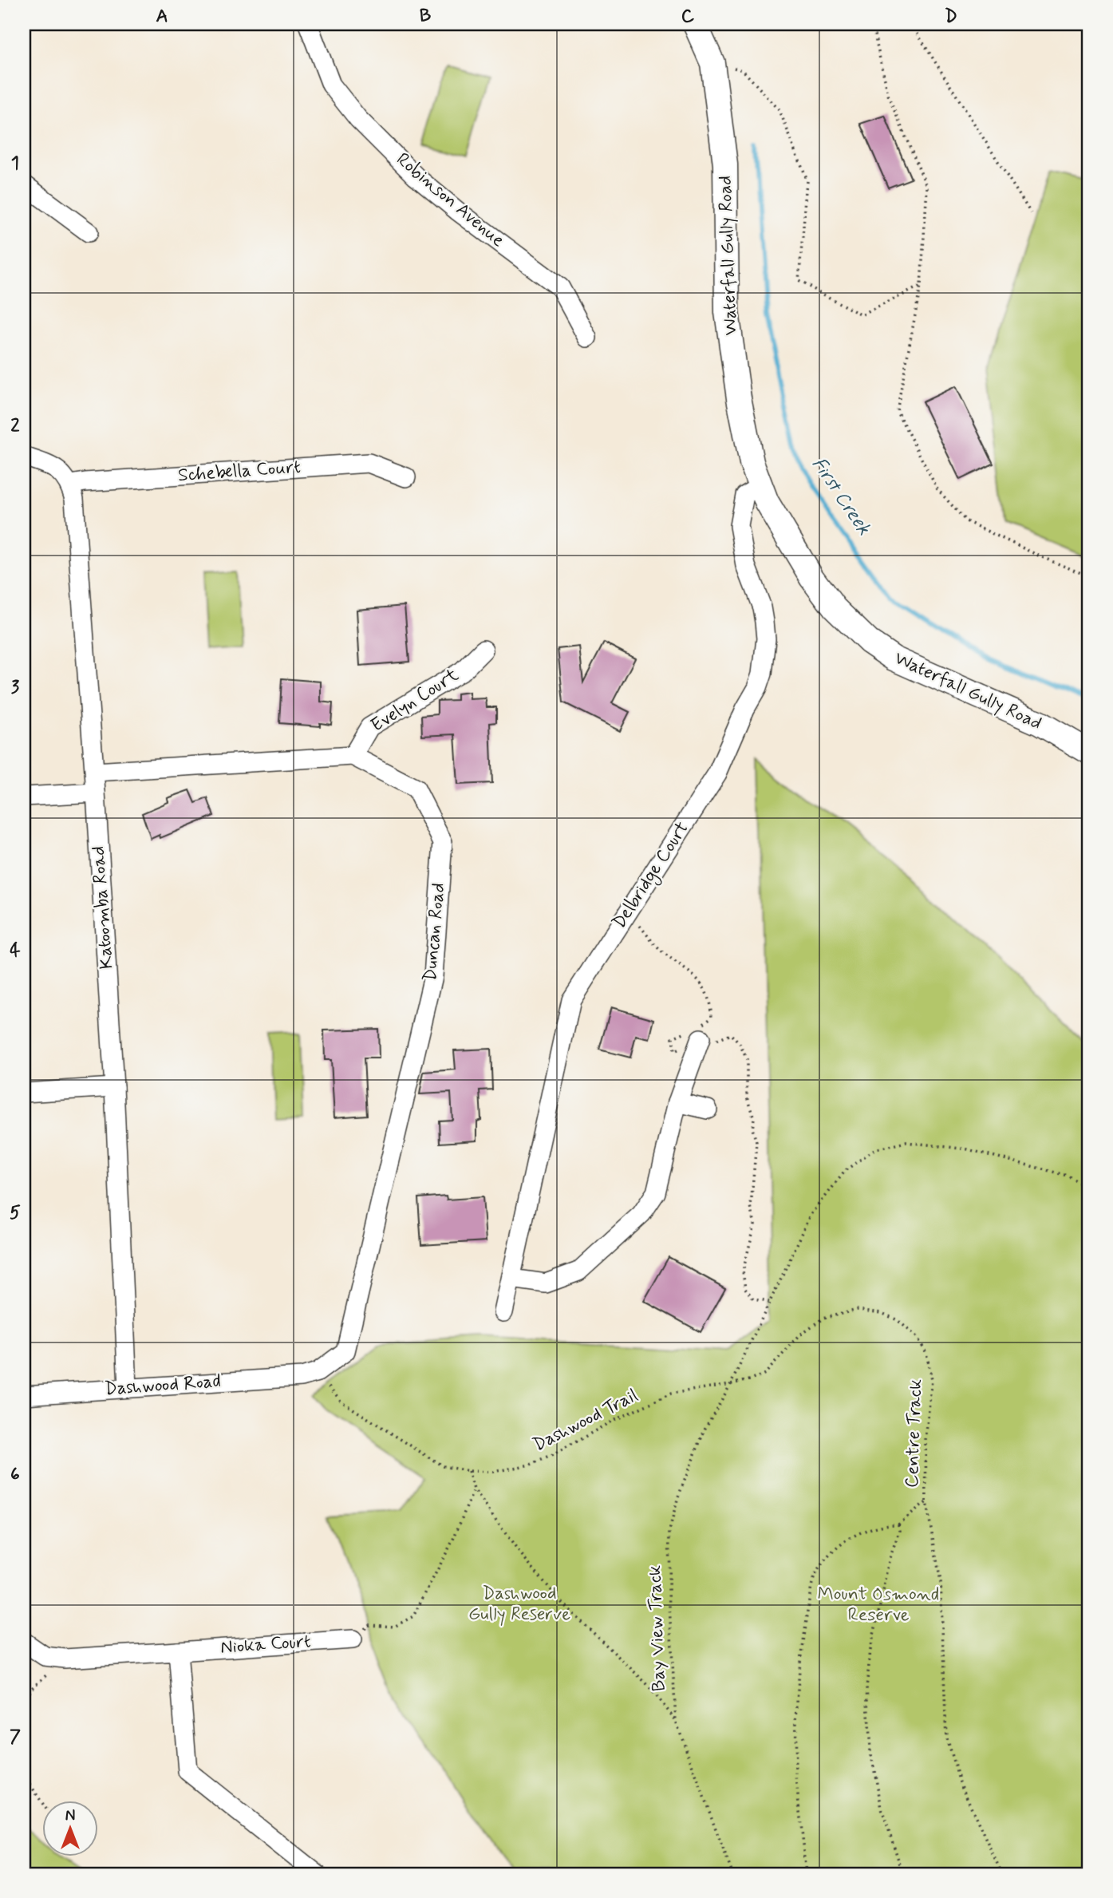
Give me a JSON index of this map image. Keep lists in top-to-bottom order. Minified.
{"streets":{"street":["Robinson Avenue","Waterfall Gully Road","Schebella Court","Evelyn Court","Delbridge Court","Katoomba Road","Duncan Road","Dashwood Road","Nioka Court"],"path":["Dashwood Trail","Centre Track","Bay View Track"]},"crossings":[["Waterfall Gully Road","Delbridge Court"],["Schebella Court","Katoomba Road"],["Evelyn Court","Duncan Road"],["Katoomba Road","Dashwood Road"],["Duncan Road","Dashwood Road"],["Duncan Road","Dashwood Trail"],["Dashwood Road","Dashwood Trail"],["Dashwood Trail","Centre Track"],["Dashwood Trail","Bay View Track"],["Centre Track","Bay View Track"]],"water":["First Creek"],"parks":["Dashwood Gully Reserve","Mount Osmond Reserve"],"north":"top","grid":{"columns":["A","B","C","D"],"rows":["1","2","3","4","5","6","7"]}}
